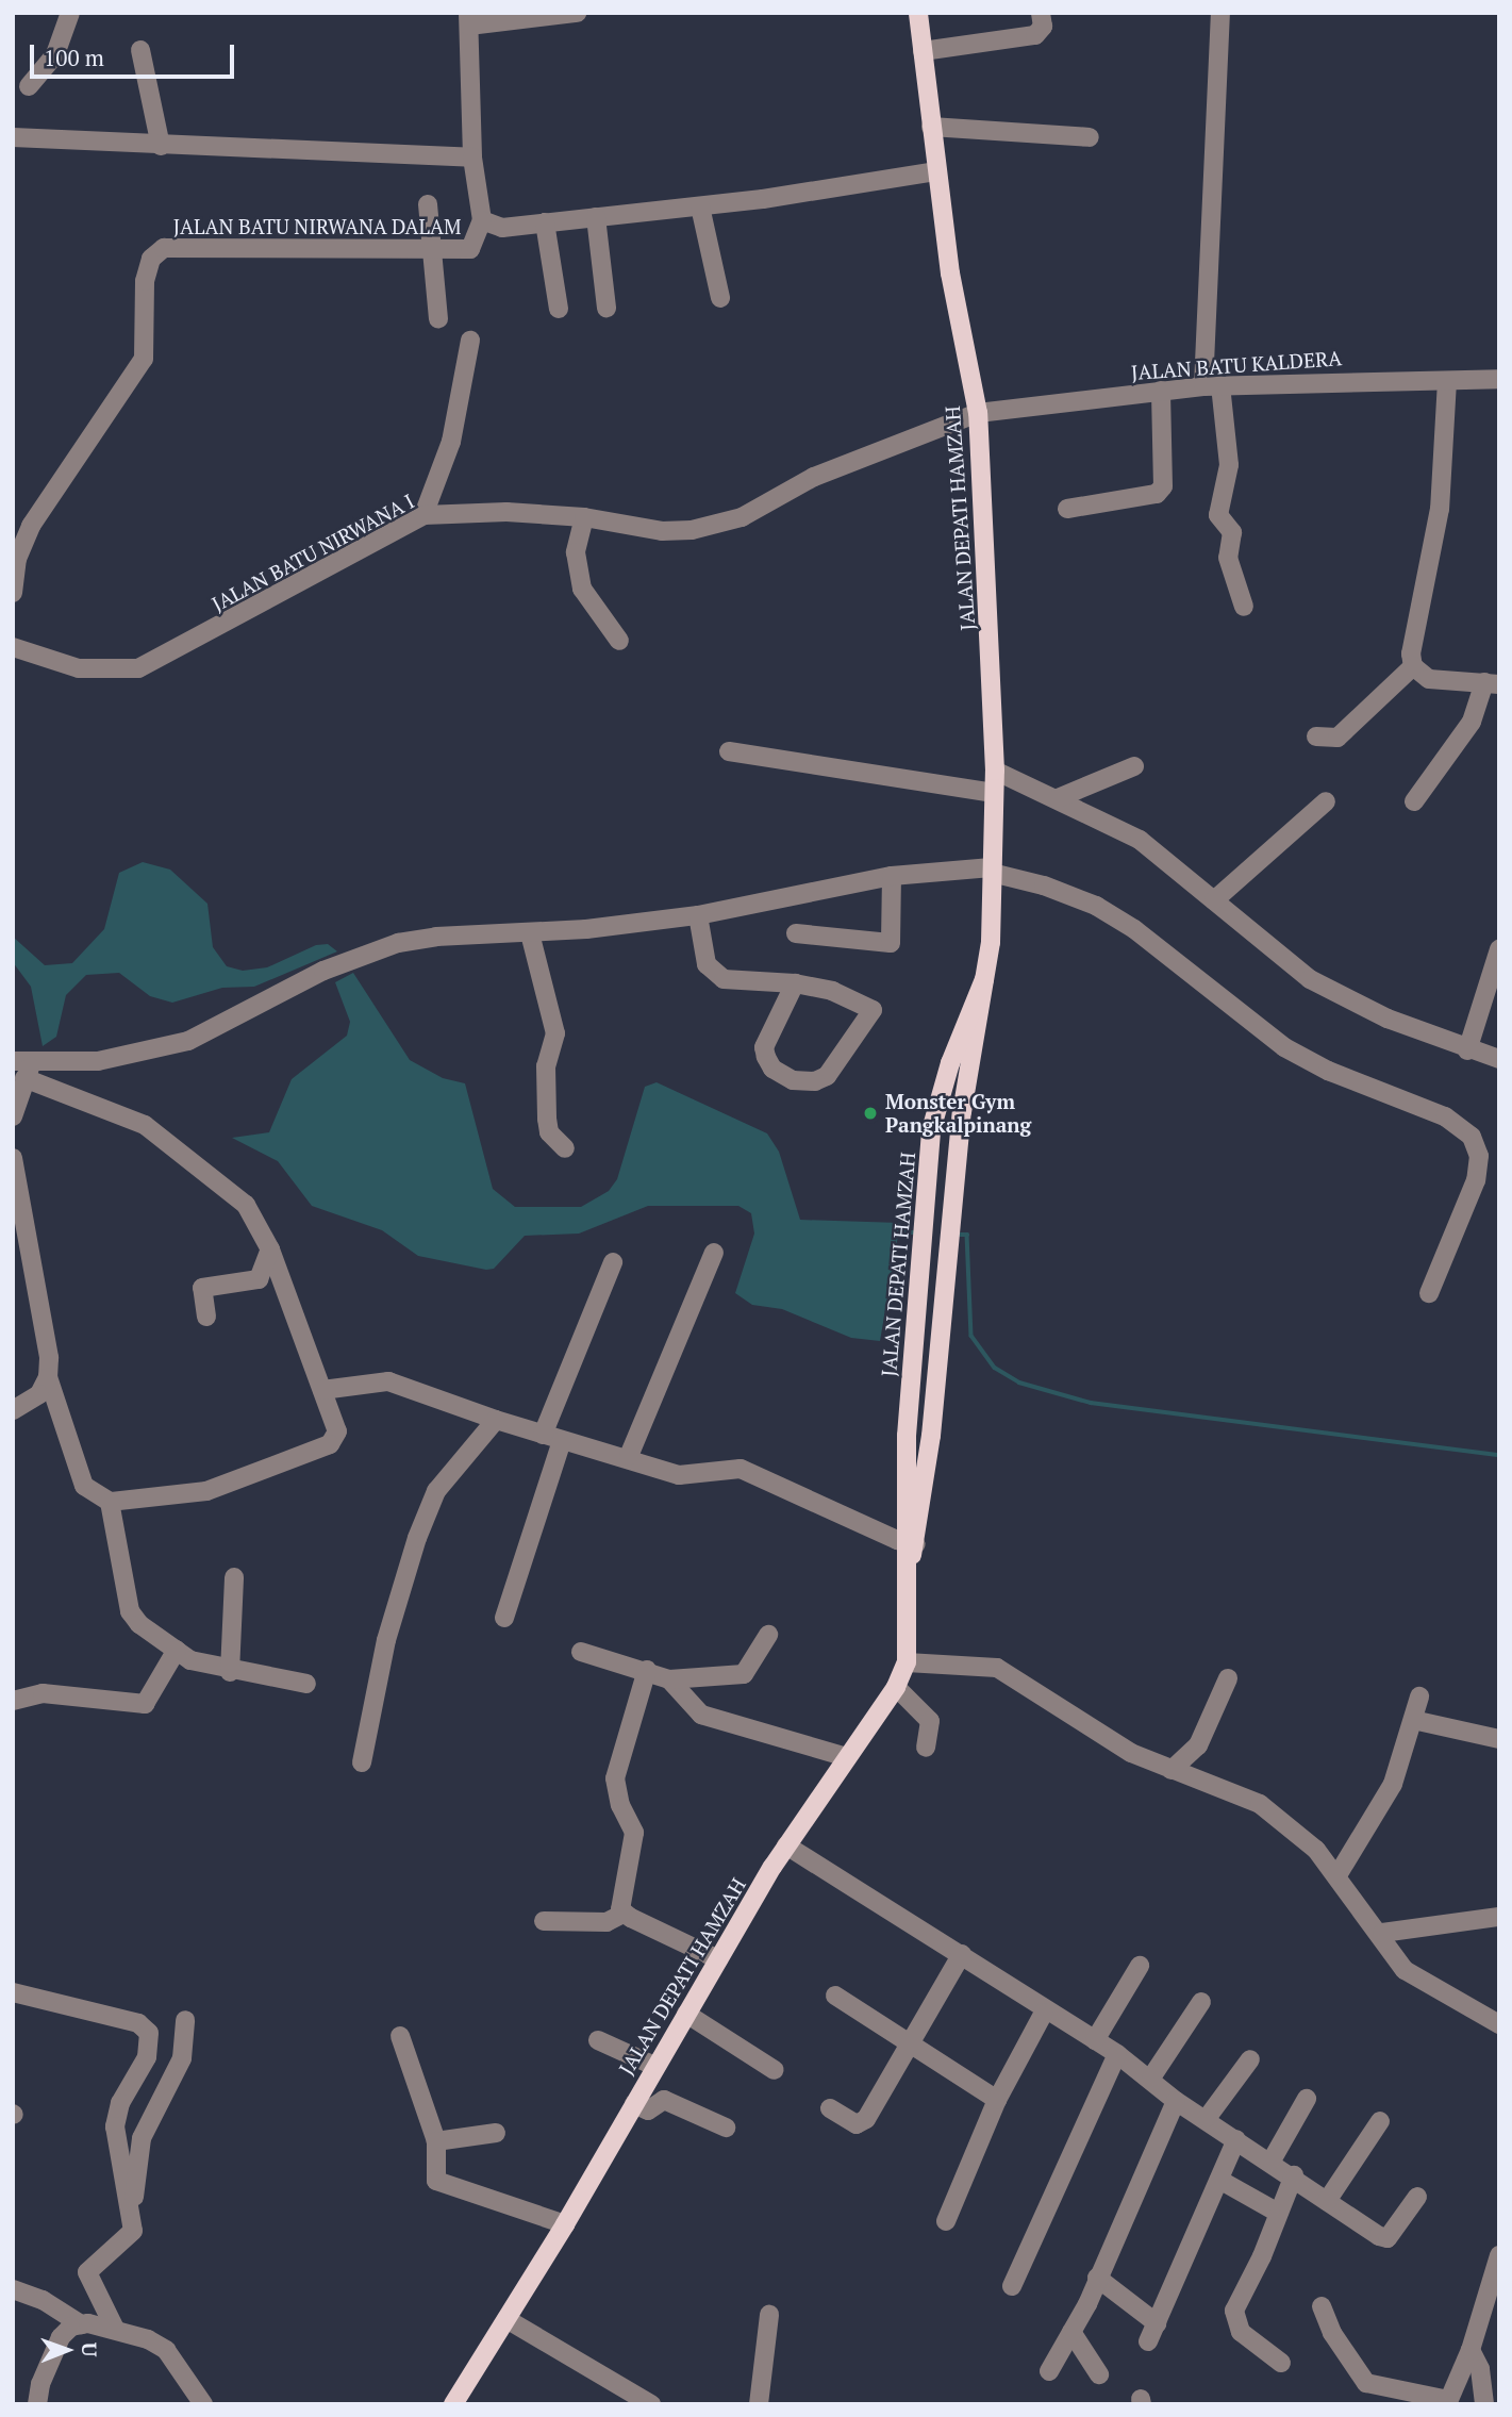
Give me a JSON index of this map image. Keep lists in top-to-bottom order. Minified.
{"streets":{"main road":["JALAN DEPATI HAMZAH"],"street":["JALAN BATU NIRWANA DALAM","JALAN BATU KALDERA","JALAN BATU NIRWANA I"]},"crossings":[["JALAN BATU KALDERA","JALAN DEPATI HAMZAH"],["JALAN BATU KALDERA","JALAN BATU NIRWANA I"],["JALAN DEPATI HAMZAH","JALAN BATU NIRWANA I"]],"places":["Monster Gym Pangkalpinang"],"scale_bar":"100 m","north":"right"}
